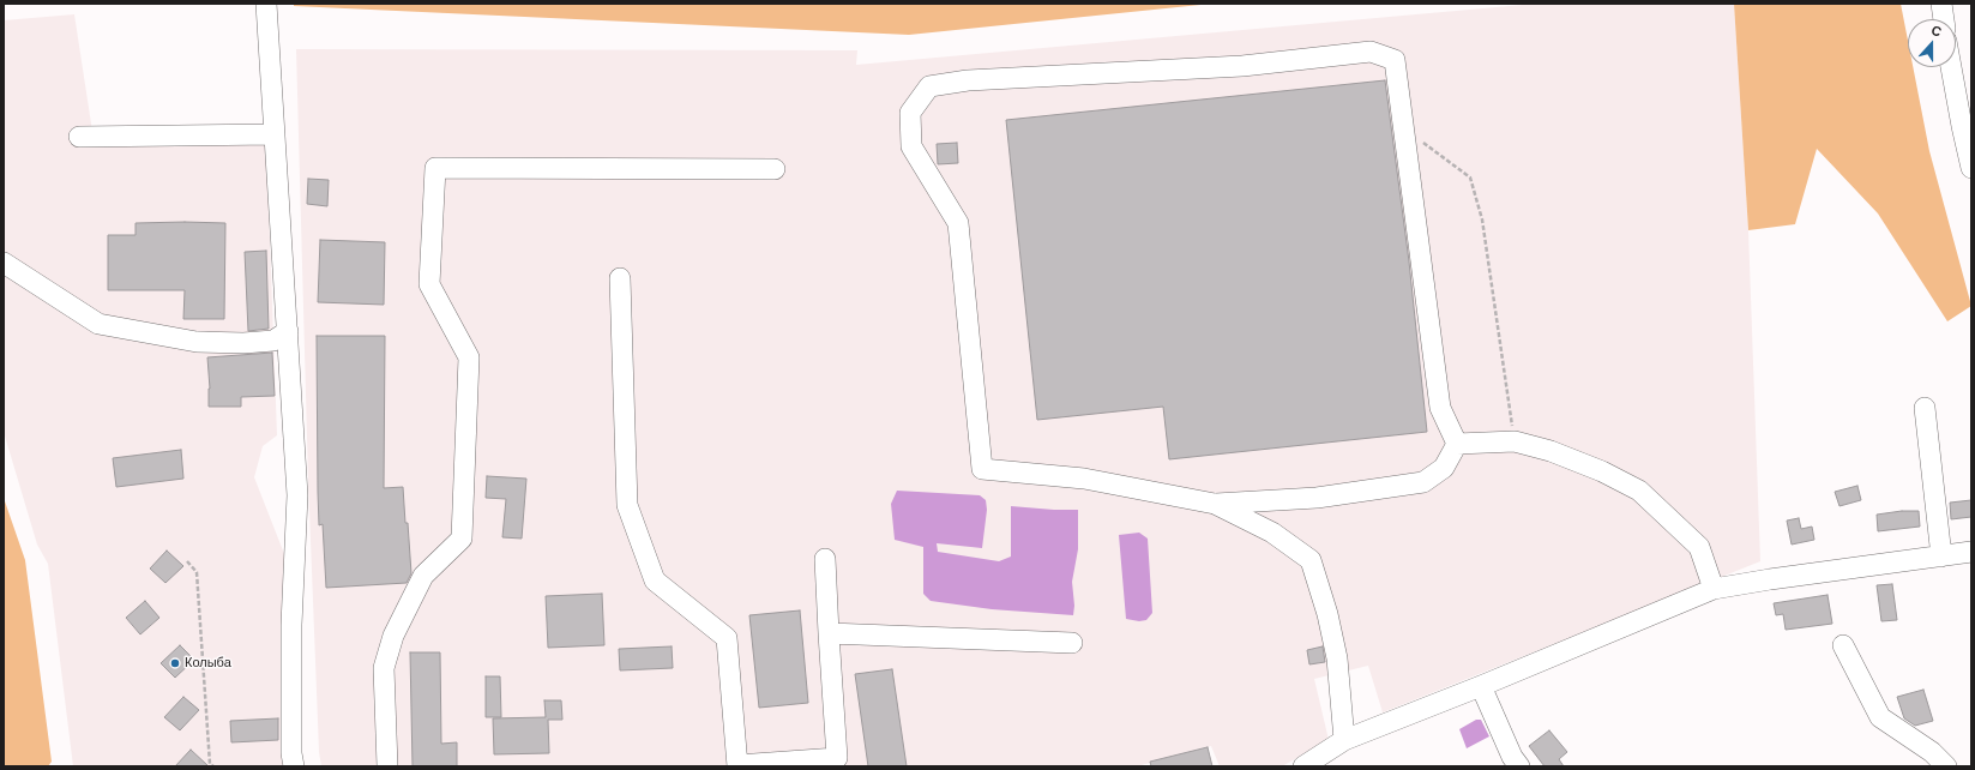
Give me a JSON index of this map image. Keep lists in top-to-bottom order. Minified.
{"places":["Колыба"],"north":"top"}
